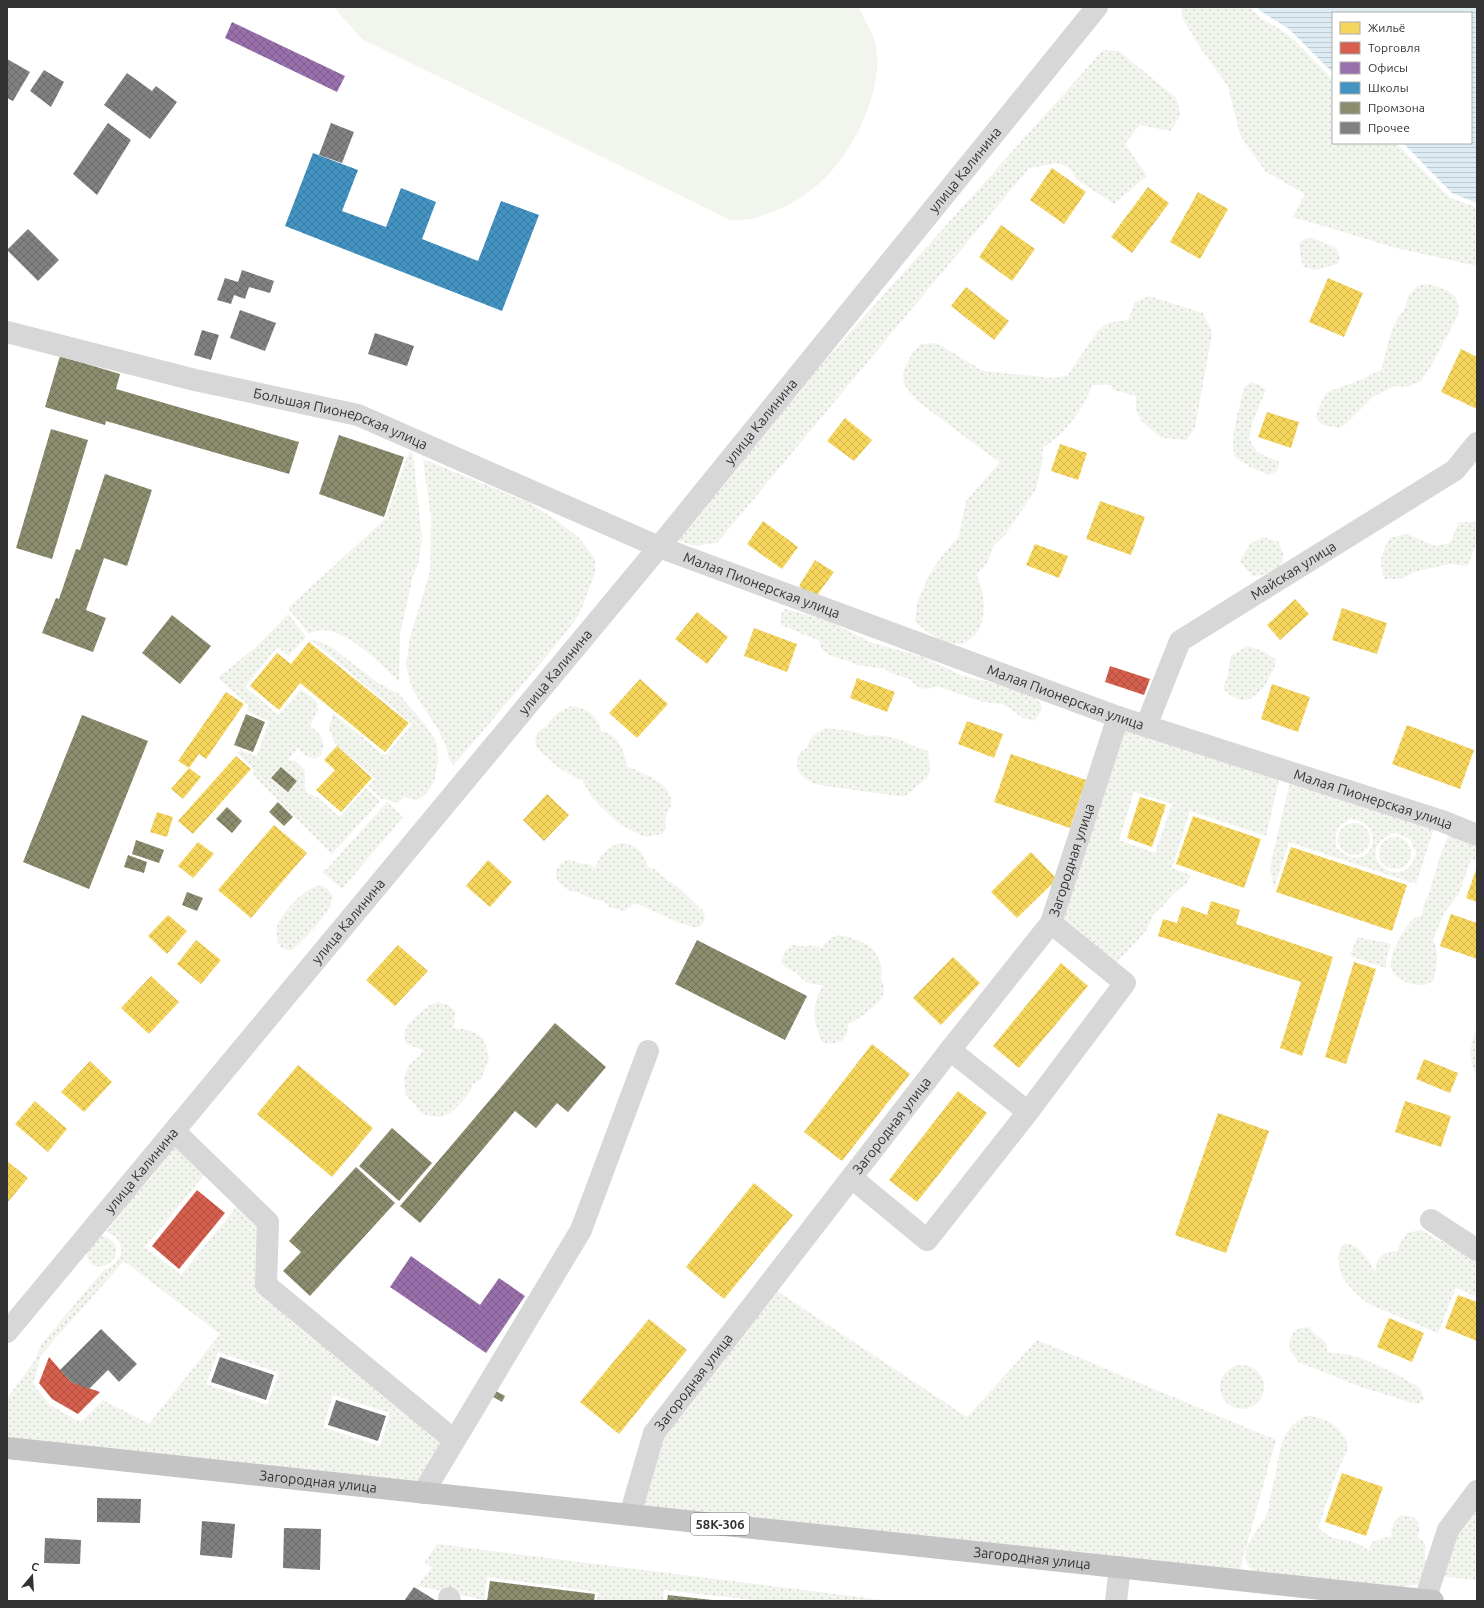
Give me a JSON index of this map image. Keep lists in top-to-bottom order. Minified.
{"streets":{"highway":["Загородная улица","58К-306"],"street":["улица Калинина","Большая Пионерская улица","Майская улица","Малая Пионерская улица"]},"crossings":[["улица Калинина","Большая Пионерская улица"],["улица Калинина","Малая Пионерская улица"],["Большая Пионерская улица","Малая Пионерская улица"],["Майская улица","Малая Пионерская улица"],["Малая Пионерская улица","Загородная улица"]],"legend":["Жильё","Торговля","Офисы","Школы","Промзона","Прочее"],"north":"top"}
